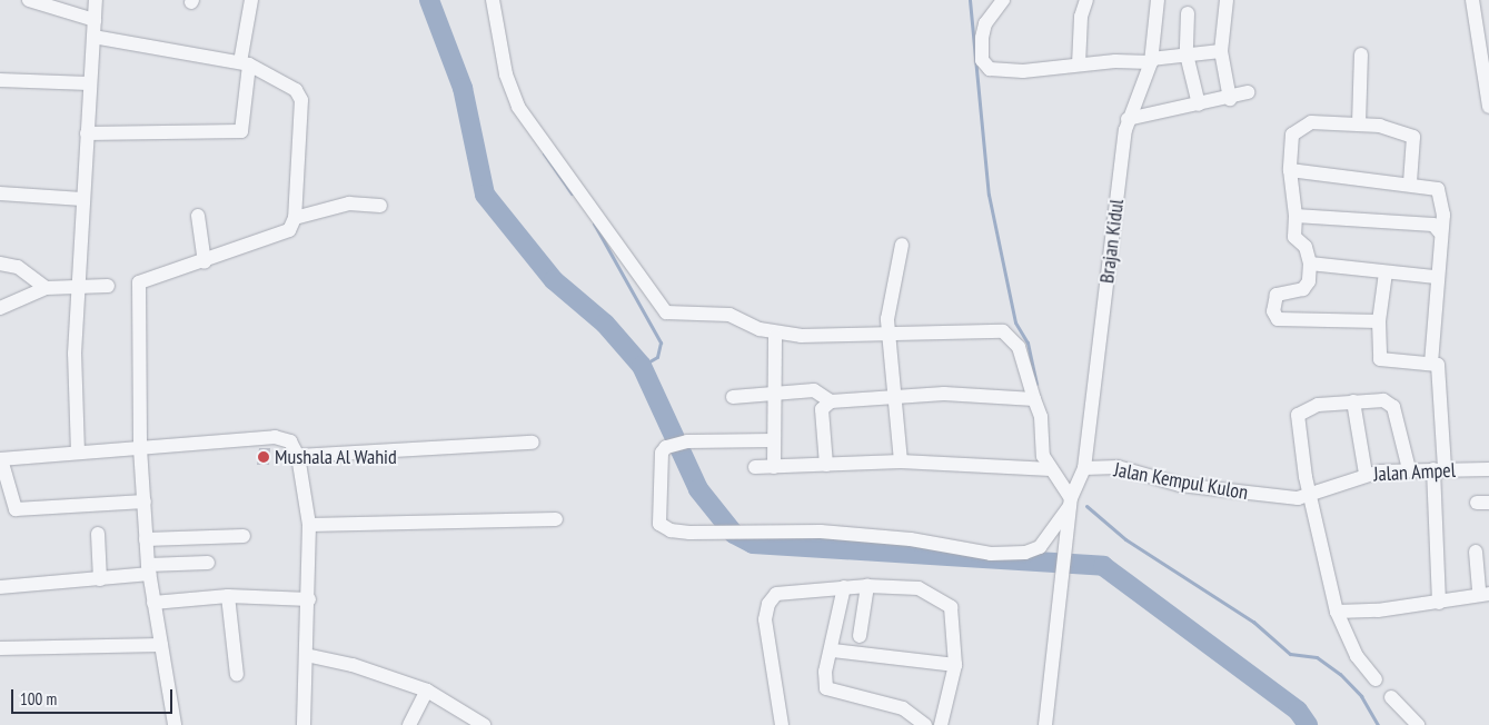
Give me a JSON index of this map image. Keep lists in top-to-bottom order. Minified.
{"streets":{"street":["Brajan Kidul","Jalan Ampel","Jalan Kempul Kulon"]},"crossings":[["Brajan Kidul","Jalan Kempul Kulon"],["Jalan Ampel","Jalan Kempul Kulon"]],"places":["Mushala Al Wahid"],"scale_bar":"100 m"}
